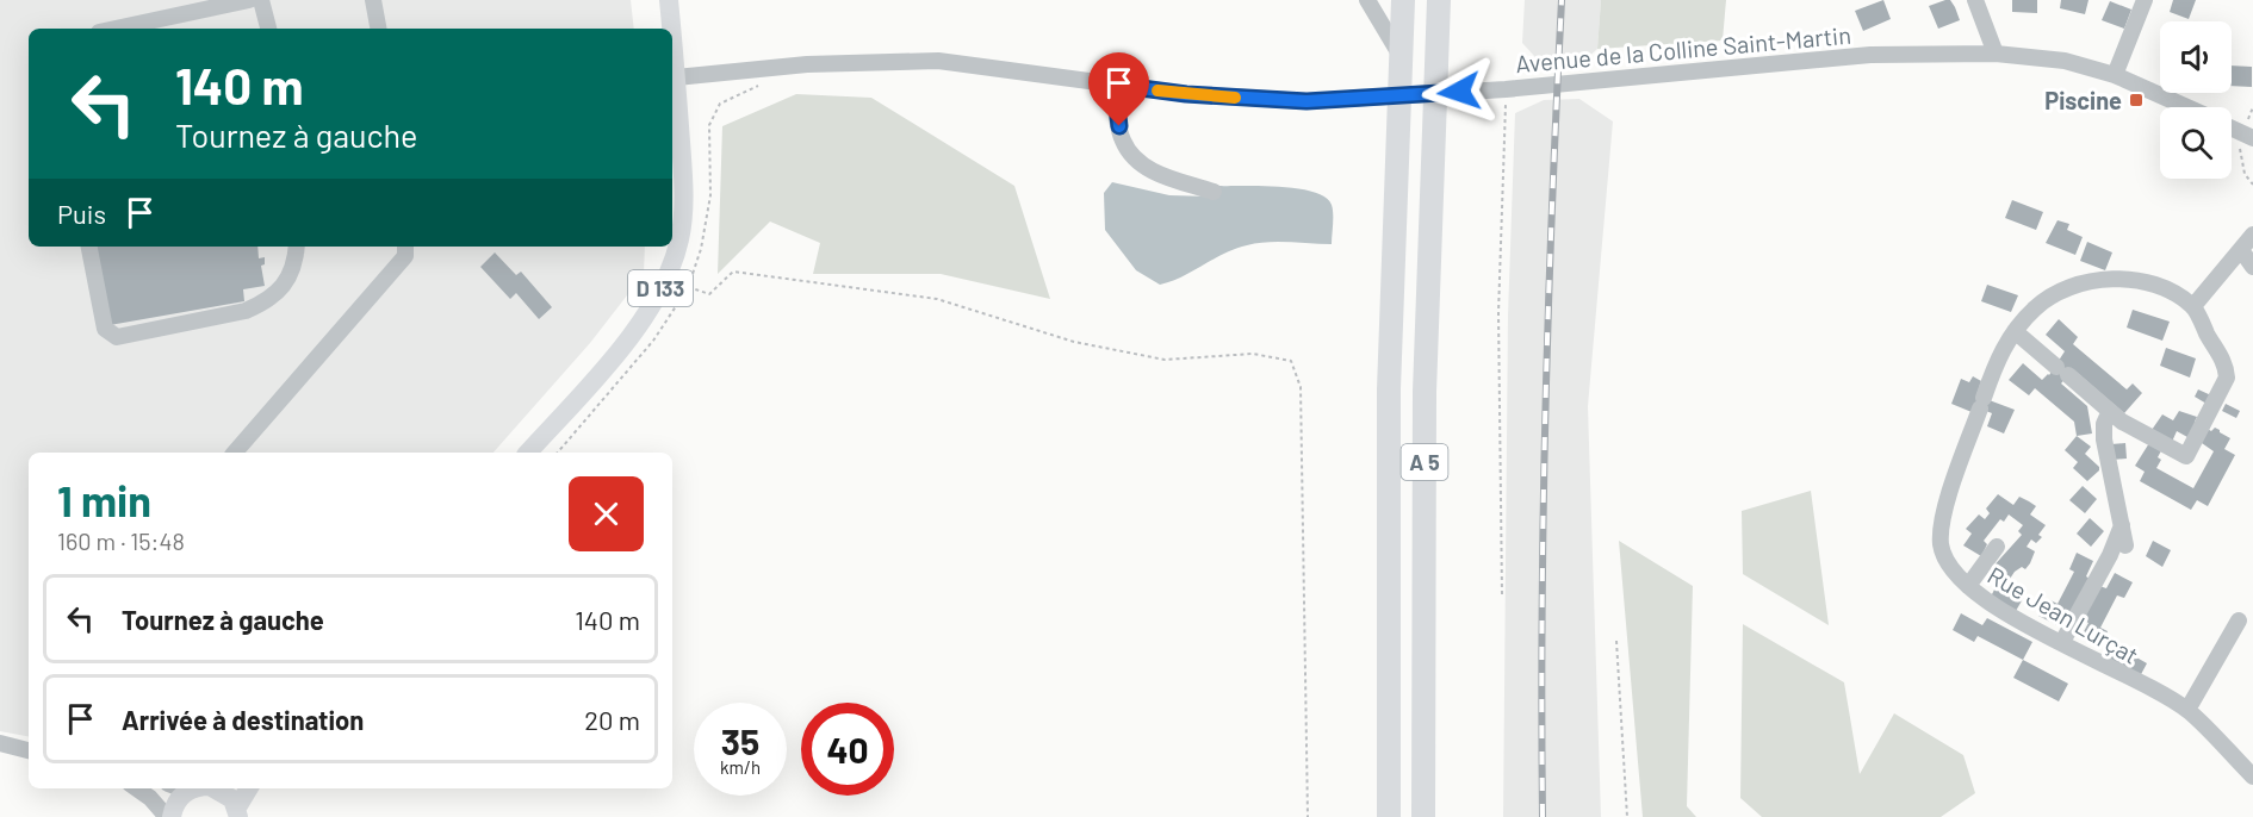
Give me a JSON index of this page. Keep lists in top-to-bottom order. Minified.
{"streets":{"highway":["A 5"],"main road":["D 133"],"street":["Avenue de la Colline Saint-Martin","Rue Jean Lurçat"]},"crossings":[["Avenue de la Colline Saint-Martin","D 133"]],"places":{"transit":["Piscine"]},"page":{"turn":["140 m","Tournez à gauche"],"then":"Puis","heading":["1 min","160 m · 15:48"],"list":[{"name":"Tournez à gauche","value":"140 m"},{"name":"Arrivée à destination","value":"20 m"}],"speed":"35 km/h","limit":"40"}}
